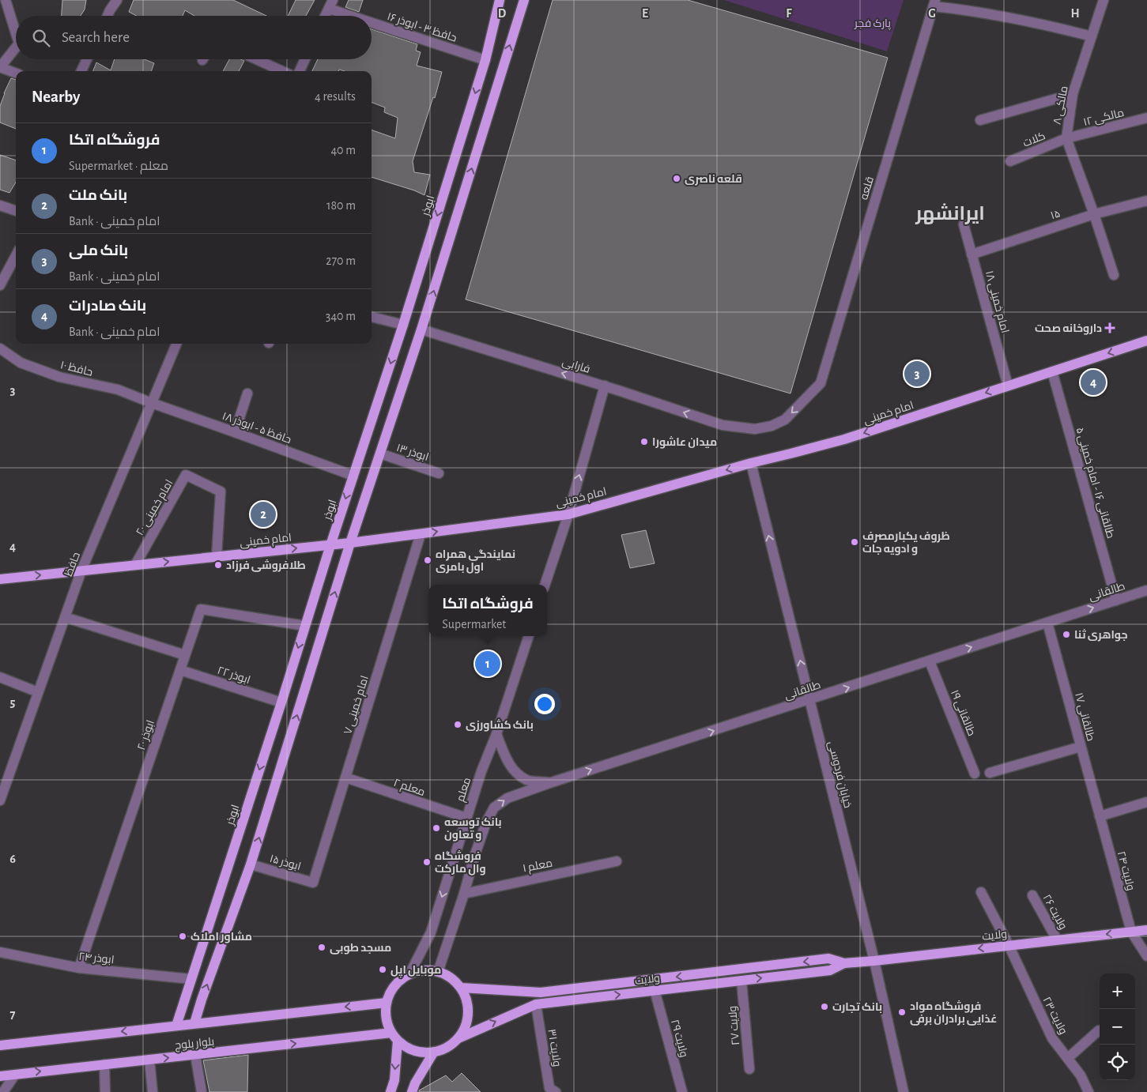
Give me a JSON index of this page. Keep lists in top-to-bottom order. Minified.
{"streets":{"main road":["ابوذر","امام خمینی","ولایت","بلوار بلوچ"],"street":["حافظ ۳ - ابوذر ۱۶","مالکی ۸","مالکی ۱۲","کلات","قلعه","۱۵","امام خمینی ۱۸","فارابی","حافظ ۱۰","حافظ ۵ - ابوذر ۱۸","ابوذر ۱۳","طالقانی ۱۶ - امام خمینی ۵","امام خمینی ۲۰","حافظ","طالقانی","ابوذر ۲۲","امام خمینی ۷","طالقانی ۱۹","طالقانی ۱۷","ابوذر ۲۰","خیابان فردوسی","معلم ۲","معلم","ابوذر ۱۵","معلم ۱","ولایت ۲۴","ولایت ۲۶","ابوذر ۲۴","ولایت ۲۳","ولایت ۲۷","ولایت ۲۹","ولایت ۳۱"]},"crossings":[["حافظ ۳ - ابوذر ۱۶","ابوذر"],["مالکی ۸","مالکی ۱۲"],["مالکی ۸","کلات"],["مالکی ۸","۱۵"],["مالکی ۱۲","کلات"],["قلعه","فارابی"],["ابوذر","امام خمینی"],["ابوذر","حافظ ۵ - ابوذر ۱۸"],["ابوذر","ابوذر ۲۲"],["ابوذر","ابوذر ۲۰"],["ابوذر","ابوذر ۲۴"],["ابوذر","بلوار بلوچ"],["۱۵","امام خمینی ۱۸"],["امام خمینی ۱۸","امام خمینی"],["حافظ ۱۰","حافظ ۵ - ابوذر ۱۸"],["حافظ ۱۰","حافظ"],["امام خمینی","طالقانی ۱۶ - امام خمینی ۵"],["امام خمینی","امام خمینی ۲۰"],["امام خمینی","حافظ"],["امام خمینی","امام خمینی ۷"],["امام خمینی","خیابان فردوسی"],["حافظ ۵ - ابوذر ۱۸","حافظ"],["طالقانی ۱۶ - امام خمینی ۵","طالقانی"],["طالقانی","طالقانی ۱۹"],["طالقانی","طالقانی ۱۷"],["طالقانی","خیابان فردوسی"],["طالقانی","معلم ۱"],["ابوذر ۲۲","ابوذر ۲۰"],["امام خمینی ۷","معلم ۲"],["امام خمینی ۷","ابوذر ۱۵"],["طالقانی ۱۷","ولایت ۲۴"],["ابوذر ۲۰","ابوذر ۲۴"],["خیابان فردوسی","ولایت"],["معلم ۲","معلم"],["معلم","ولایت"],["معلم","بلوار بلوچ"],["ولایت ۲۴","ولایت"],["ولایت ۲۶","ولایت"],["ولایت","ولایت ۲۳"],["ولایت","ولایت ۲۷"],["ولایت","ولایت ۲۹"],["ولایت","بلوار بلوچ"],["ولایت","ولایت ۳۱"]],"one_way":["فارابی","طالقانی","خیابان فردوسی"],"districts":["ایرانشهر"],"parks":["پارک فجر"],"places":{"other":["قلعه ناصری","میدان عاشورا","ظروف یکبارمصرف و ادویه جات","نمایندگی همراه اول بامری","طلافروشی فرزاد","جواهری ثنا","بانک کشاورزی","بانک توسعه و تعاون","فروشگاه وال مارکت","مشاور املاک","مسجد طوبی","موبایل اپل","بانک تجارت","فروشگاه مواد غذایی برادران برفی"],"health":["داروخانه صحت"]},"page":{"search":"Search here","heading":["Nearby","4 results"],"list":[{"mark":"1","name":"فروشگاه اتکا","note":"Supermarket · معلم","value":"40 m"},{"mark":"2","name":"بانک ملت","note":"Bank · امام خمینی","value":"180 m"},{"mark":"3","name":"بانک ملی","note":"Bank · امام خمینی","value":"270 m"},{"mark":"4","name":"بانک صادرات","note":"Bank · امام خمینی","value":"340 m"}],"pins":["3","4","2","1"],"popup":["فروشگاه اتکا","Supermarket"],"map_buttons":["+","−"]},"grid":{"columns":["D","E","F","G","H"],"rows":["3","4","5","6","7"]}}
